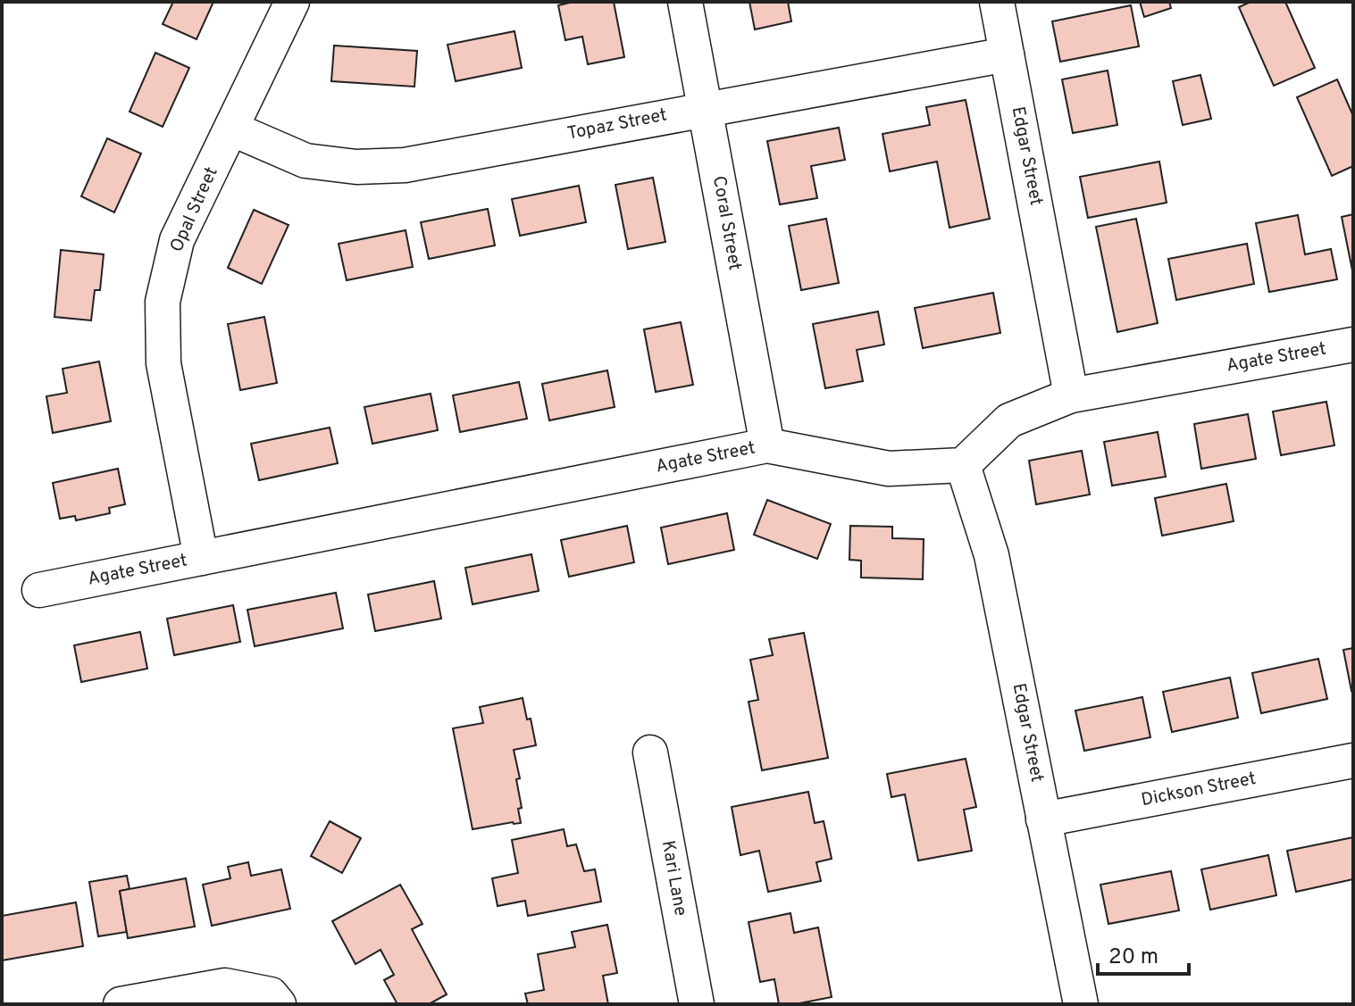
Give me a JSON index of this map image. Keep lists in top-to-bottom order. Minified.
{"streets":{"street":["Topaz Street","Edgar Street","Opal Street","Coral Street","Agate Street","Dickson Street","Kari Lane"]},"crossings":[["Topaz Street","Edgar Street"],["Topaz Street","Opal Street"],["Topaz Street","Coral Street"],["Edgar Street","Agate Street"],["Edgar Street","Dickson Street"],["Opal Street","Agate Street"],["Coral Street","Agate Street"]],"scale_bar":"20 m"}
